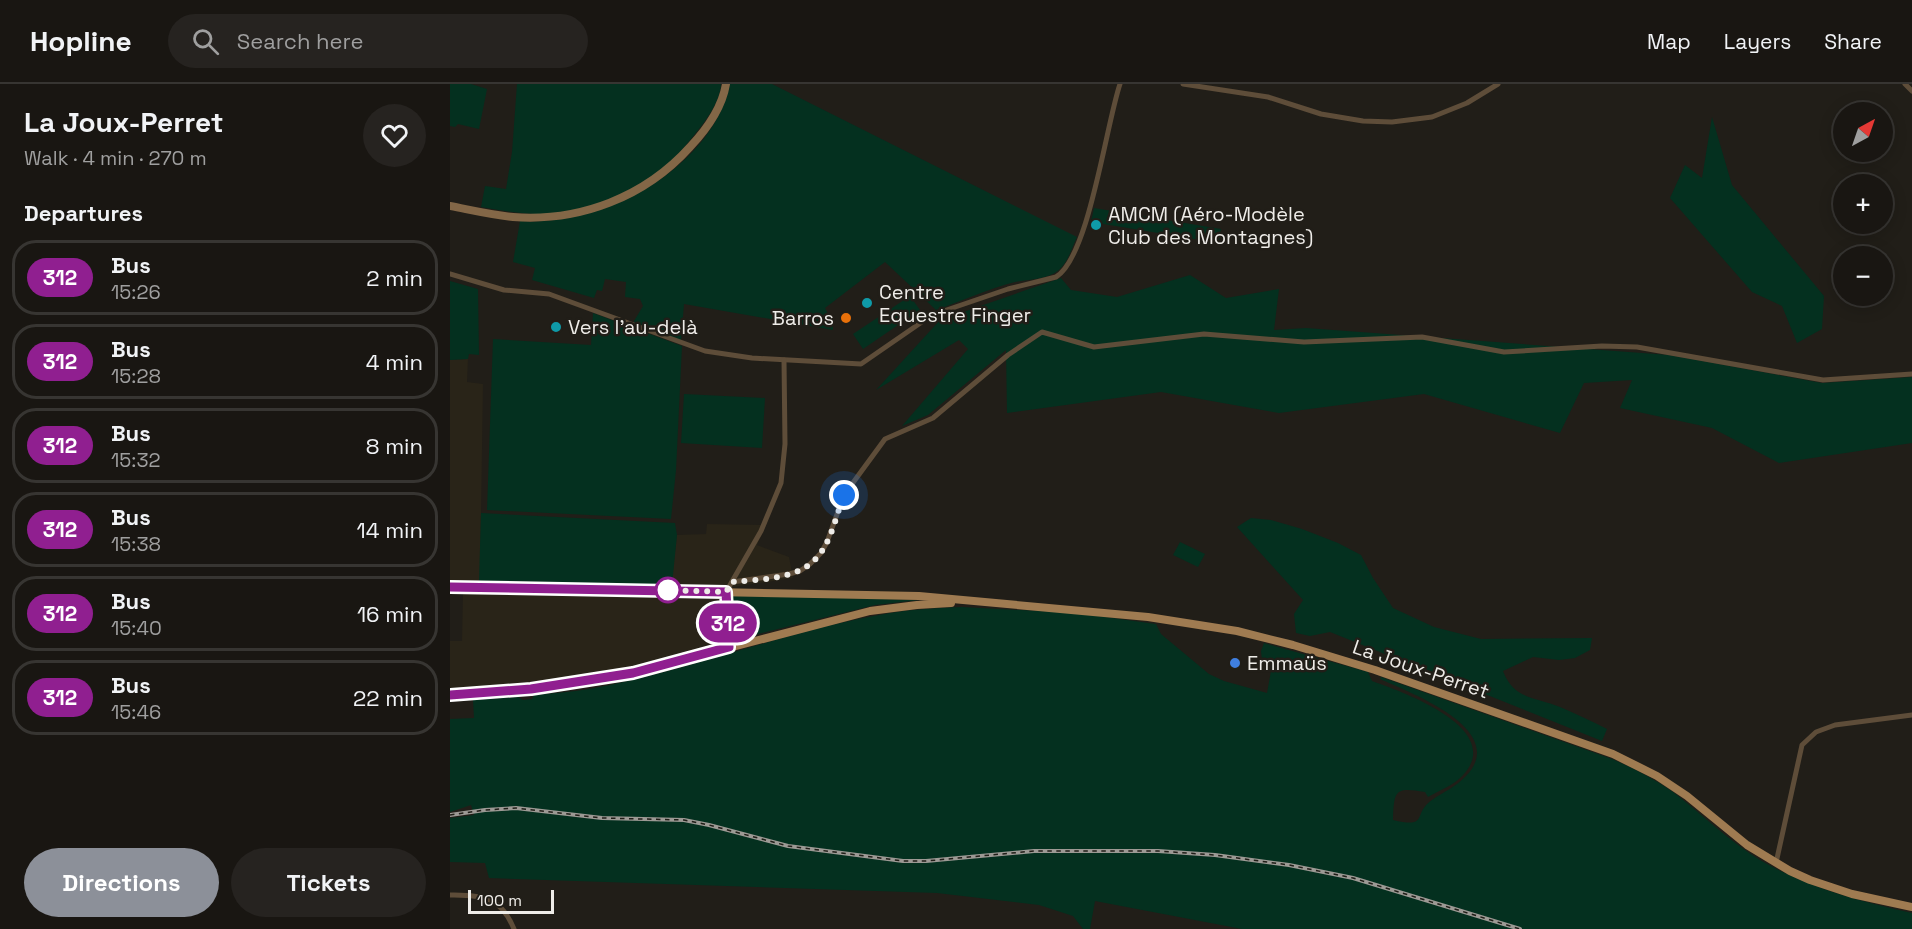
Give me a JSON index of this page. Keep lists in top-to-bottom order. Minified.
{"streets":{"main road":["La Joux-Perret"]},"places":["AMCM (Aéro-Modèle Club des Montagnes)","Centre Equestre Finger","Barros","Vers l'au-delà","Emmaüs"],"lines":["bus line 312"],"scale_bar":"100 m","north":"top right","page":{"header":"Hopline","search":"Search here","nav":["Map","Layers","Share"],"heading":[["La Joux-Perret","Walk · 4 min · 270 m"],"Departures"],"on_map":"312","map_buttons":["+","−"],"list":[{"mark":"312","name":"Bus","note":"15:26","value":"2 min"},{"mark":"312","name":"Bus","note":"15:28","value":"4 min"},{"mark":"312","name":"Bus","note":"15:32","value":"8 min"},{"mark":"312","name":"Bus","note":"15:38","value":"14 min"},{"mark":"312","name":"Bus","note":"15:40","value":"16 min"},{"mark":"312","name":"Bus","note":"15:46","value":"22 min"}],"buttons":["Directions","Tickets"],"scale":"100 m"}}
